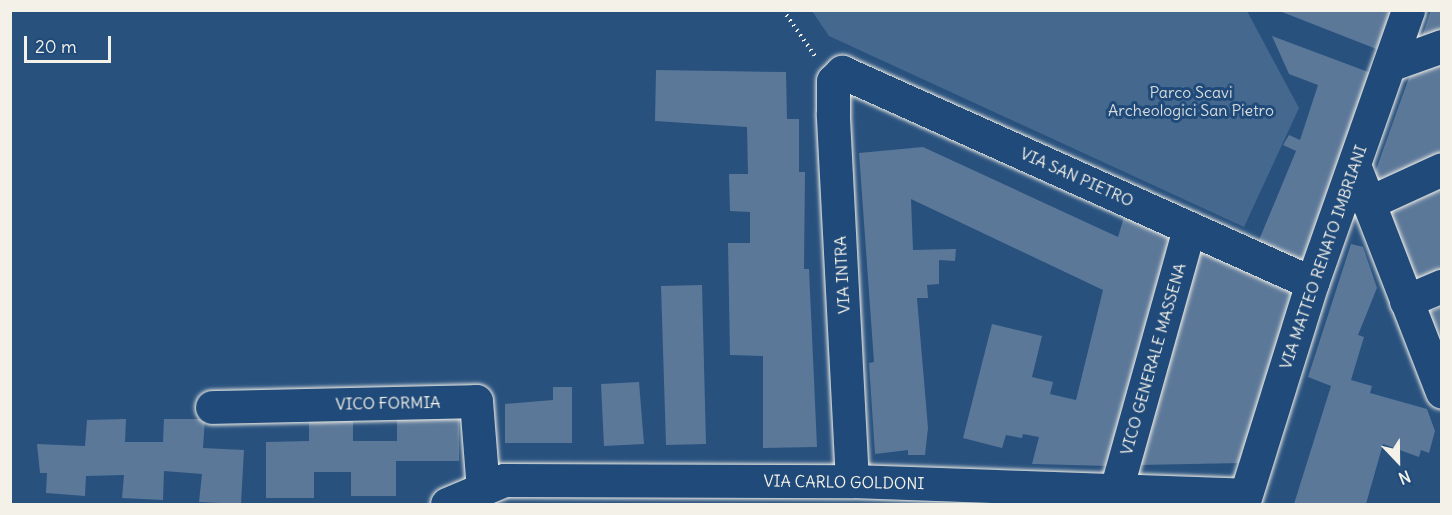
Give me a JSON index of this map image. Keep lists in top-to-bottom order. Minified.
{"streets":{"street":["VIA SAN PIETRO","VIA MATTEO RENATO IMBRIANI","VIA INTRA","VICO GENERALE MASSENA","VICO FORMIA","VIA CARLO GOLDONI"]},"crossings":[["VIA SAN PIETRO","VIA MATTEO RENATO IMBRIANI"],["VIA SAN PIETRO","VIA INTRA"],["VIA SAN PIETRO","VICO GENERALE MASSENA"],["VIA MATTEO RENATO IMBRIANI","VIA CARLO GOLDONI"],["VIA INTRA","VIA CARLO GOLDONI"],["VICO GENERALE MASSENA","VIA CARLO GOLDONI"],["VICO FORMIA","VIA CARLO GOLDONI"]],"parks":["Parco Scavi Archeologici San Pietro"],"scale_bar":"20 m","north":"bottom"}
